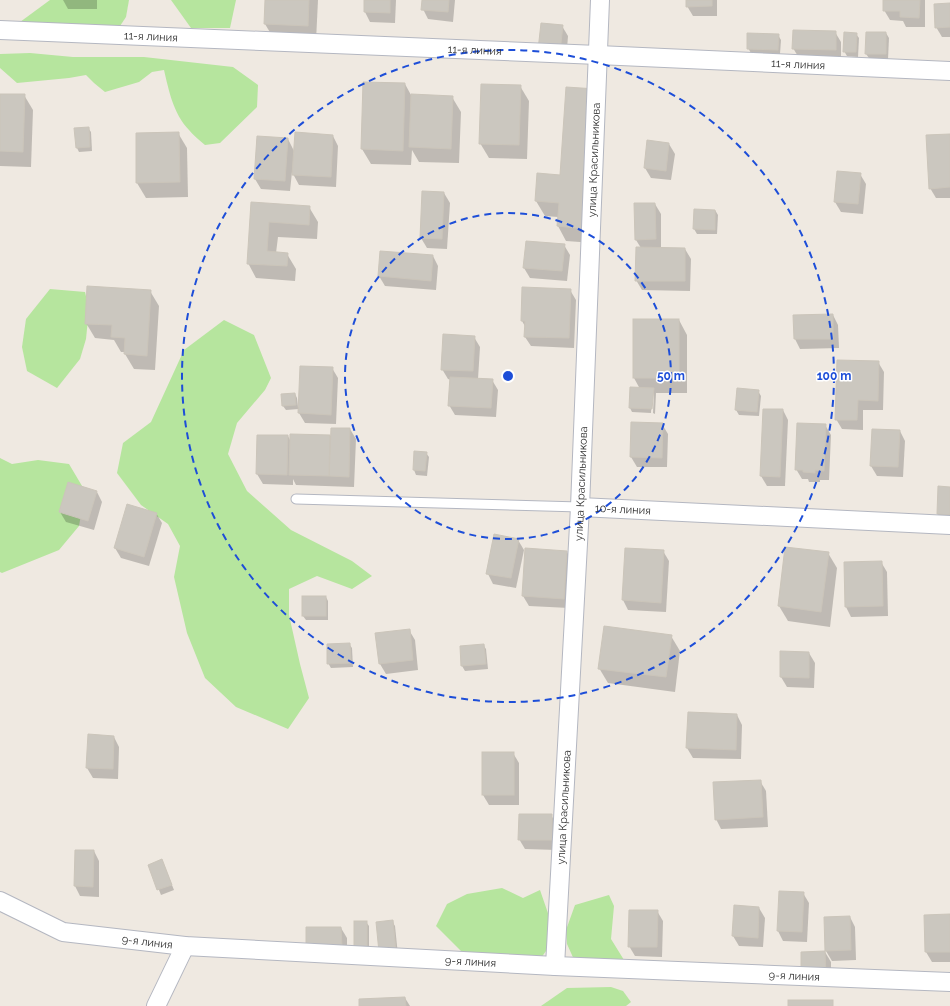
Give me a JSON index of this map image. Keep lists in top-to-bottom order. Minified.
{"streets":{"street":["11-я линия","улица Красильникова","10-я линия","9-я линия"]},"crossings":[["11-я линия","улица Красильникова"],["улица Красильникова","10-я линия"],["улица Красильникова","9-я линия"]],"rings":["50 m","100 m"]}
